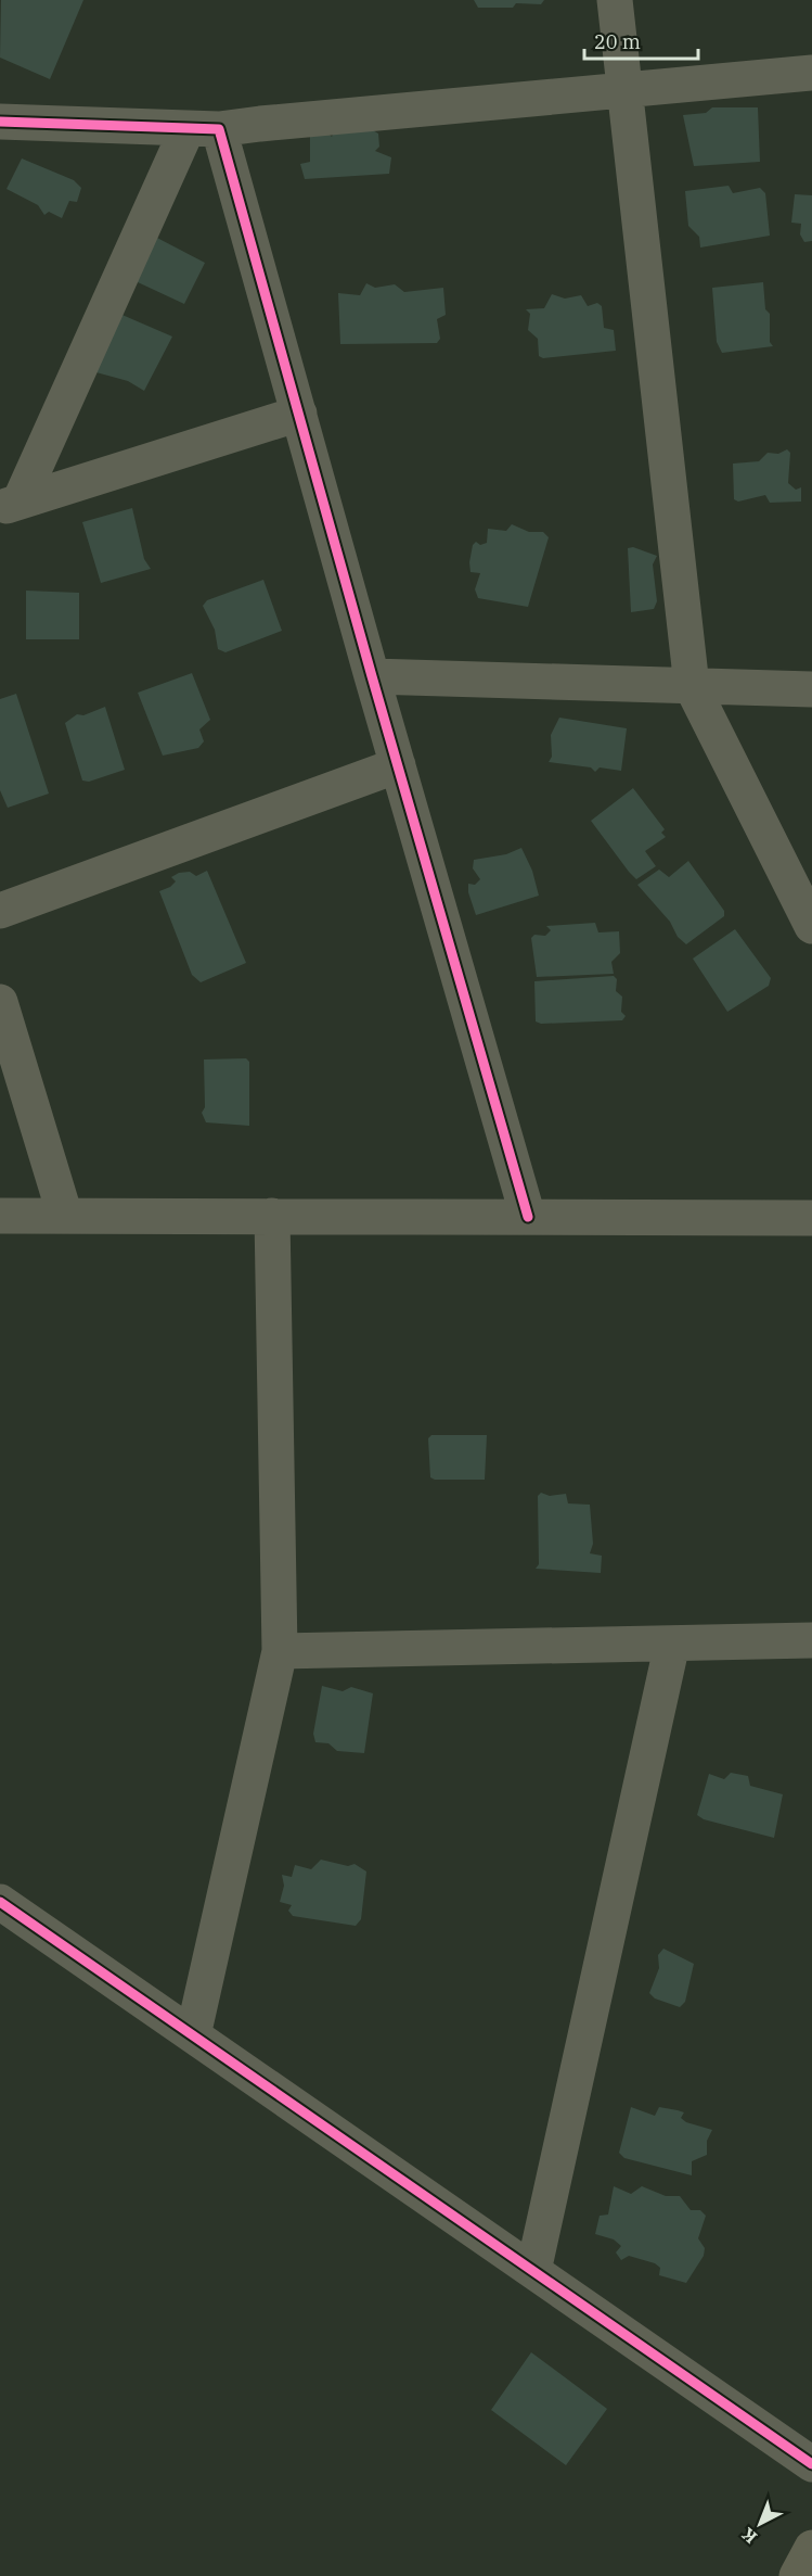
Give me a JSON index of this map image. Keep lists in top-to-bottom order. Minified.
{"scale_bar":"20 m","north":"bottom left"}
